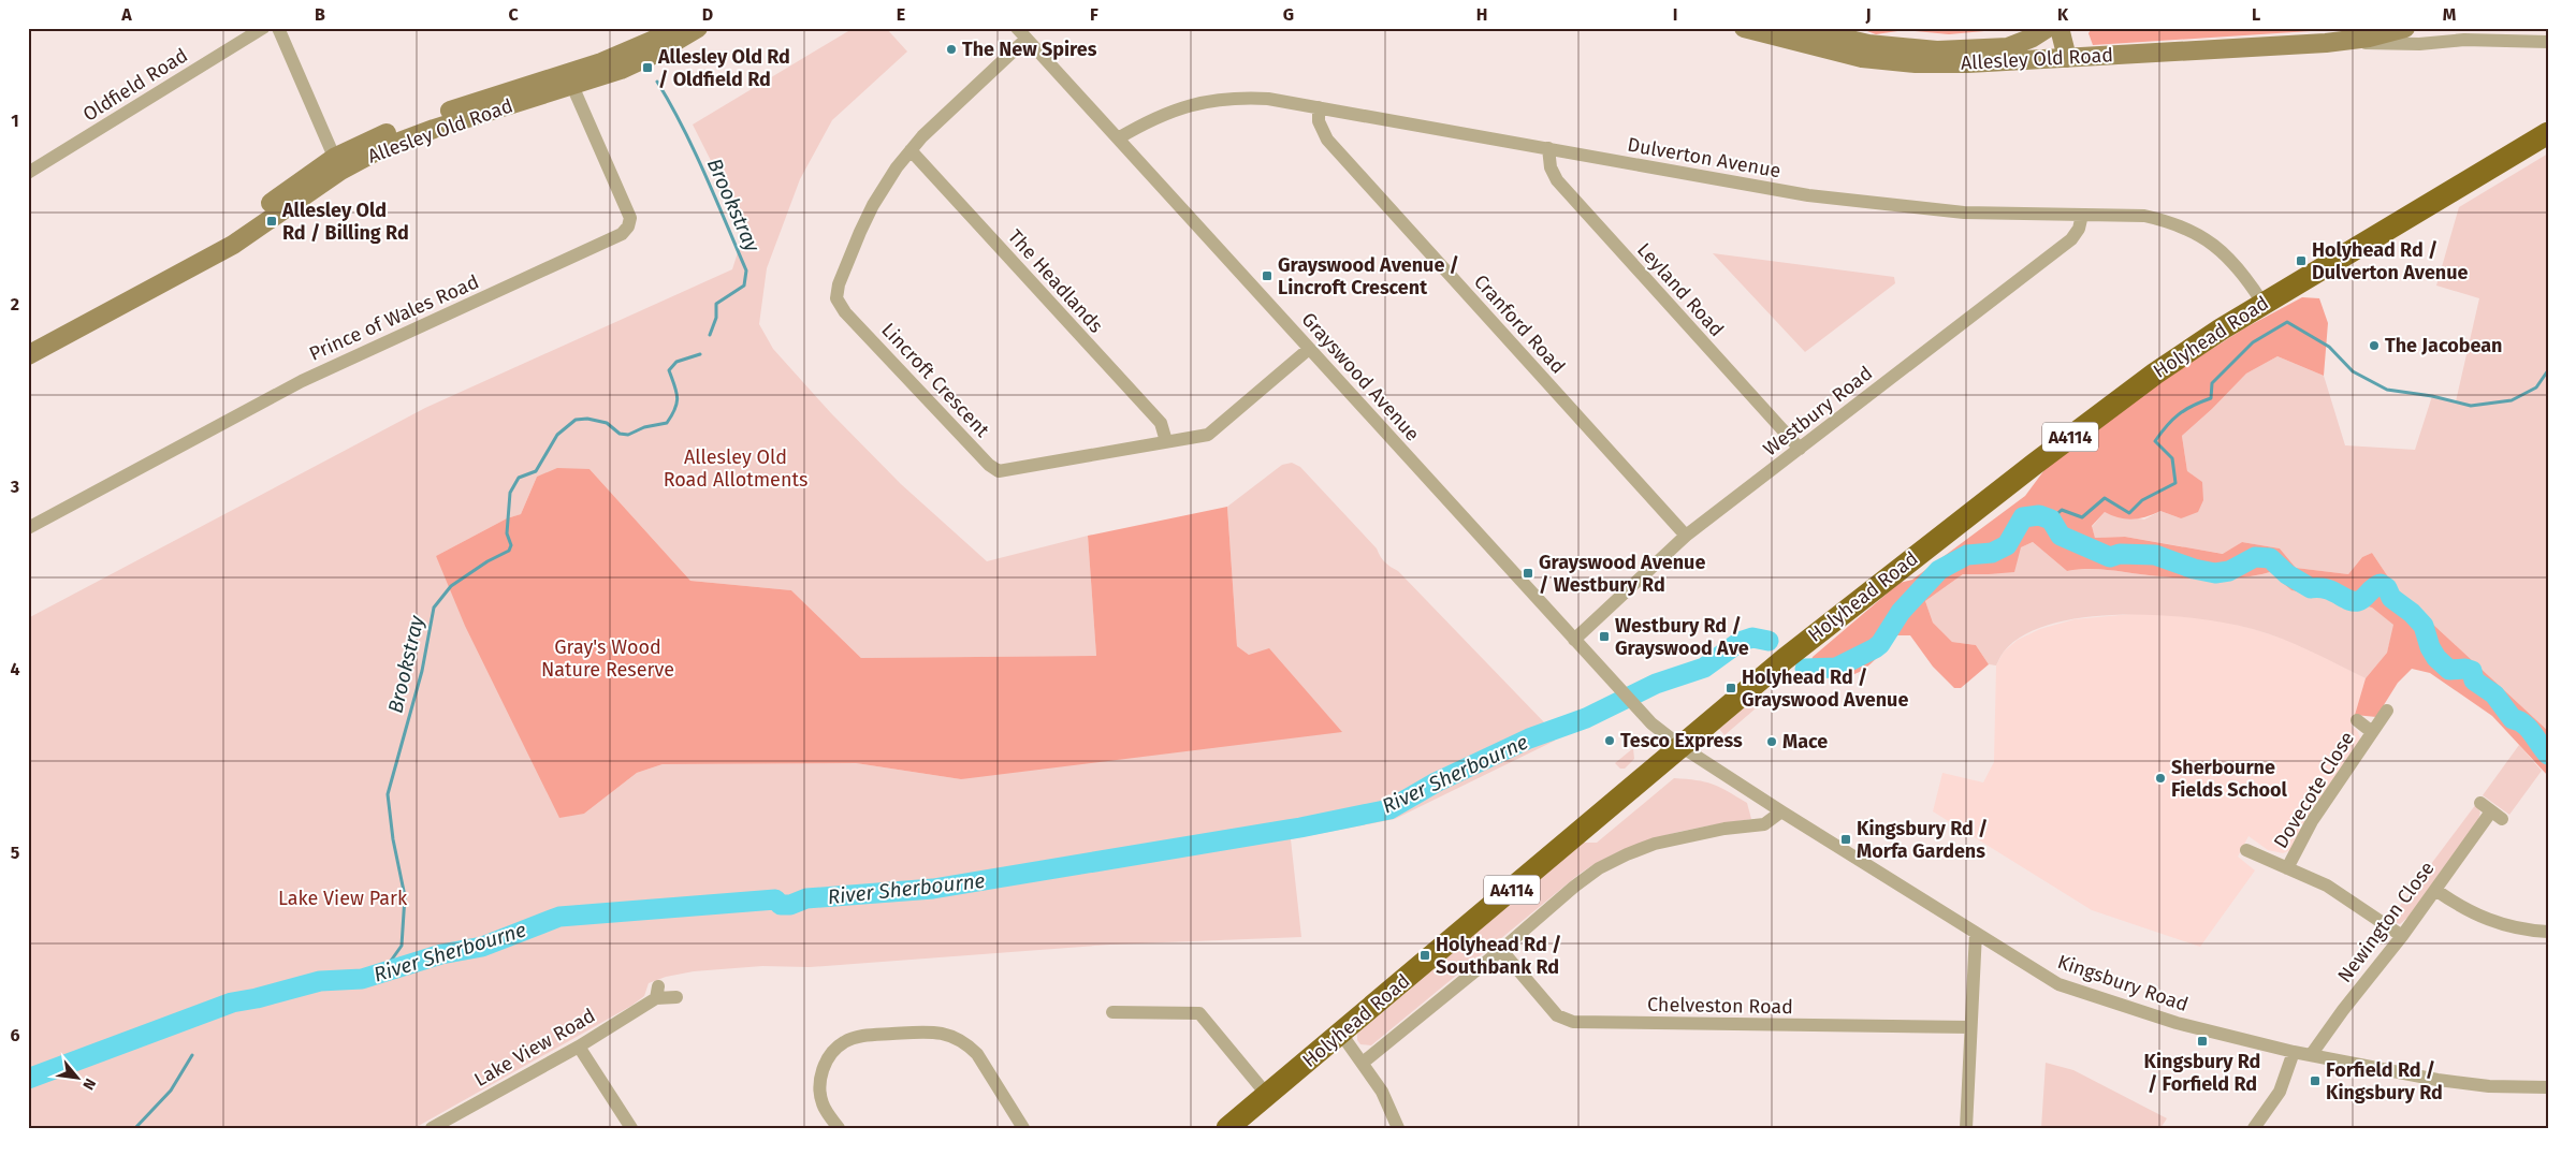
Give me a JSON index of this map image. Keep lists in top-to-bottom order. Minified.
{"streets":{"highway":["Holyhead Road","A4114"],"main road":["Allesley Old Road"],"street":["Oldfield Road","Dulverton Avenue","The Headlands","Leyland Road","Prince of Wales Road","Cranford Road","Grayswood Avenue","Lincroft Crescent","Westbury Road","Dovecote Close","Newington Close","Kingsbury Road","Chelveston Road","Lake View Road"]},"crossings":[["Allesley Old Road","Prince of Wales Road"],["Dulverton Avenue","Leyland Road"],["Dulverton Avenue","Cranford Road"],["Dulverton Avenue","Holyhead Road"],["Dulverton Avenue","Grayswood Avenue"],["Dulverton Avenue","Westbury Road"],["The Headlands","Lincroft Crescent"],["Leyland Road","Westbury Road"],["Cranford Road","Westbury Road"],["Holyhead Road","Grayswood Avenue"],["Holyhead Road","Kingsbury Road"],["Grayswood Avenue","Lincroft Crescent"],["Grayswood Avenue","Westbury Road"],["Grayswood Avenue","Kingsbury Road"],["Newington Close","Kingsbury Road"]],"water":["Brookstray","River Sherbourne"],"parks":["Allesley Old Road Allotments","Gray's Wood Nature Reserve","Lake View Park"],"places":{"other":["The New Spires","The Jacobean","Tesco Express","Mace","Sherbourne Fields School"],"transit":["Allesley Old Rd / Oldfield Rd","Allesley Old Rd / Billing Rd","Holyhead Rd / Dulverton Avenue","Grayswood Avenue / Lincroft Crescent","Grayswood Avenue / Westbury Rd","Westbury Rd / Grayswood Ave","Holyhead Rd / Grayswood Avenue","Kingsbury Rd / Morfa Gardens","Holyhead Rd / Southbank Rd","Kingsbury Rd / Forfield Rd","Forfield Rd / Kingsbury Rd"]},"north":"bottom right","grid":{"columns":["A","B","C","D","E","F","G","H","I","J","K","L","M"],"rows":["1","2","3","4","5","6"]}}
